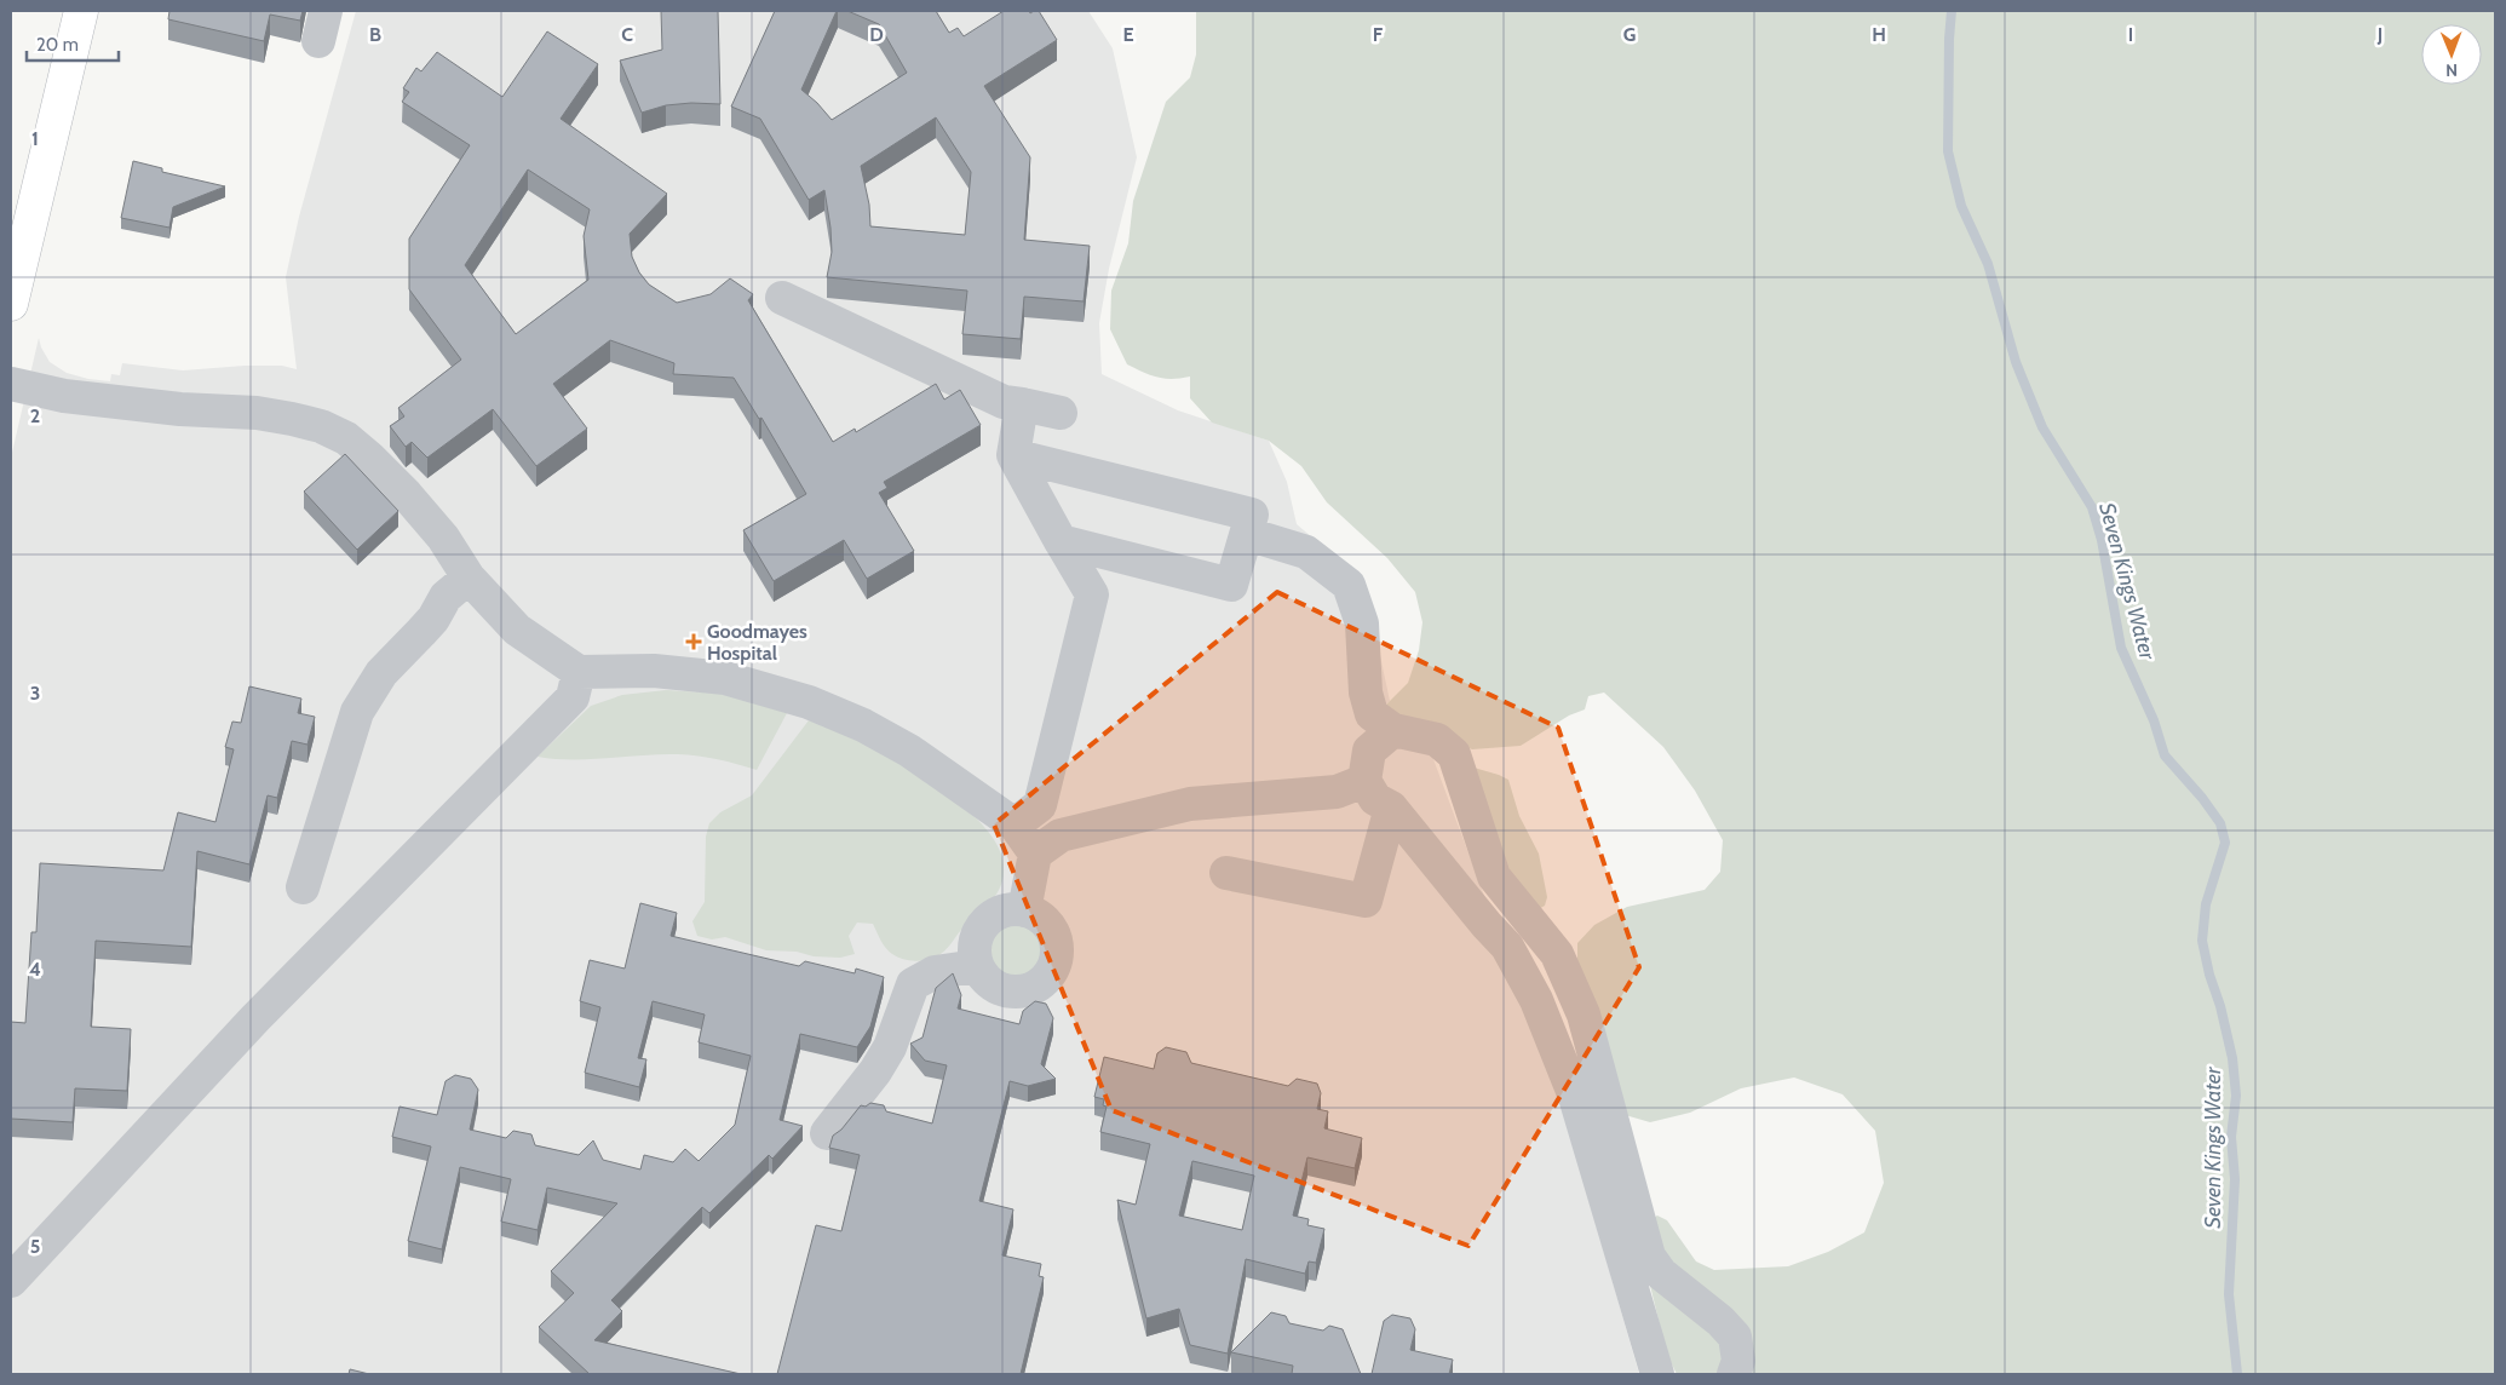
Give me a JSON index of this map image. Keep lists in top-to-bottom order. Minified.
{"water":["Seven Kings Water"],"places":{"health":["Goodmayes Hospital"]},"scale_bar":"20 m","north":"bottom","grid":{"columns":["B","C","D","E","F","G","H","I","J"],"rows":["1","2","3","4","5"]}}
